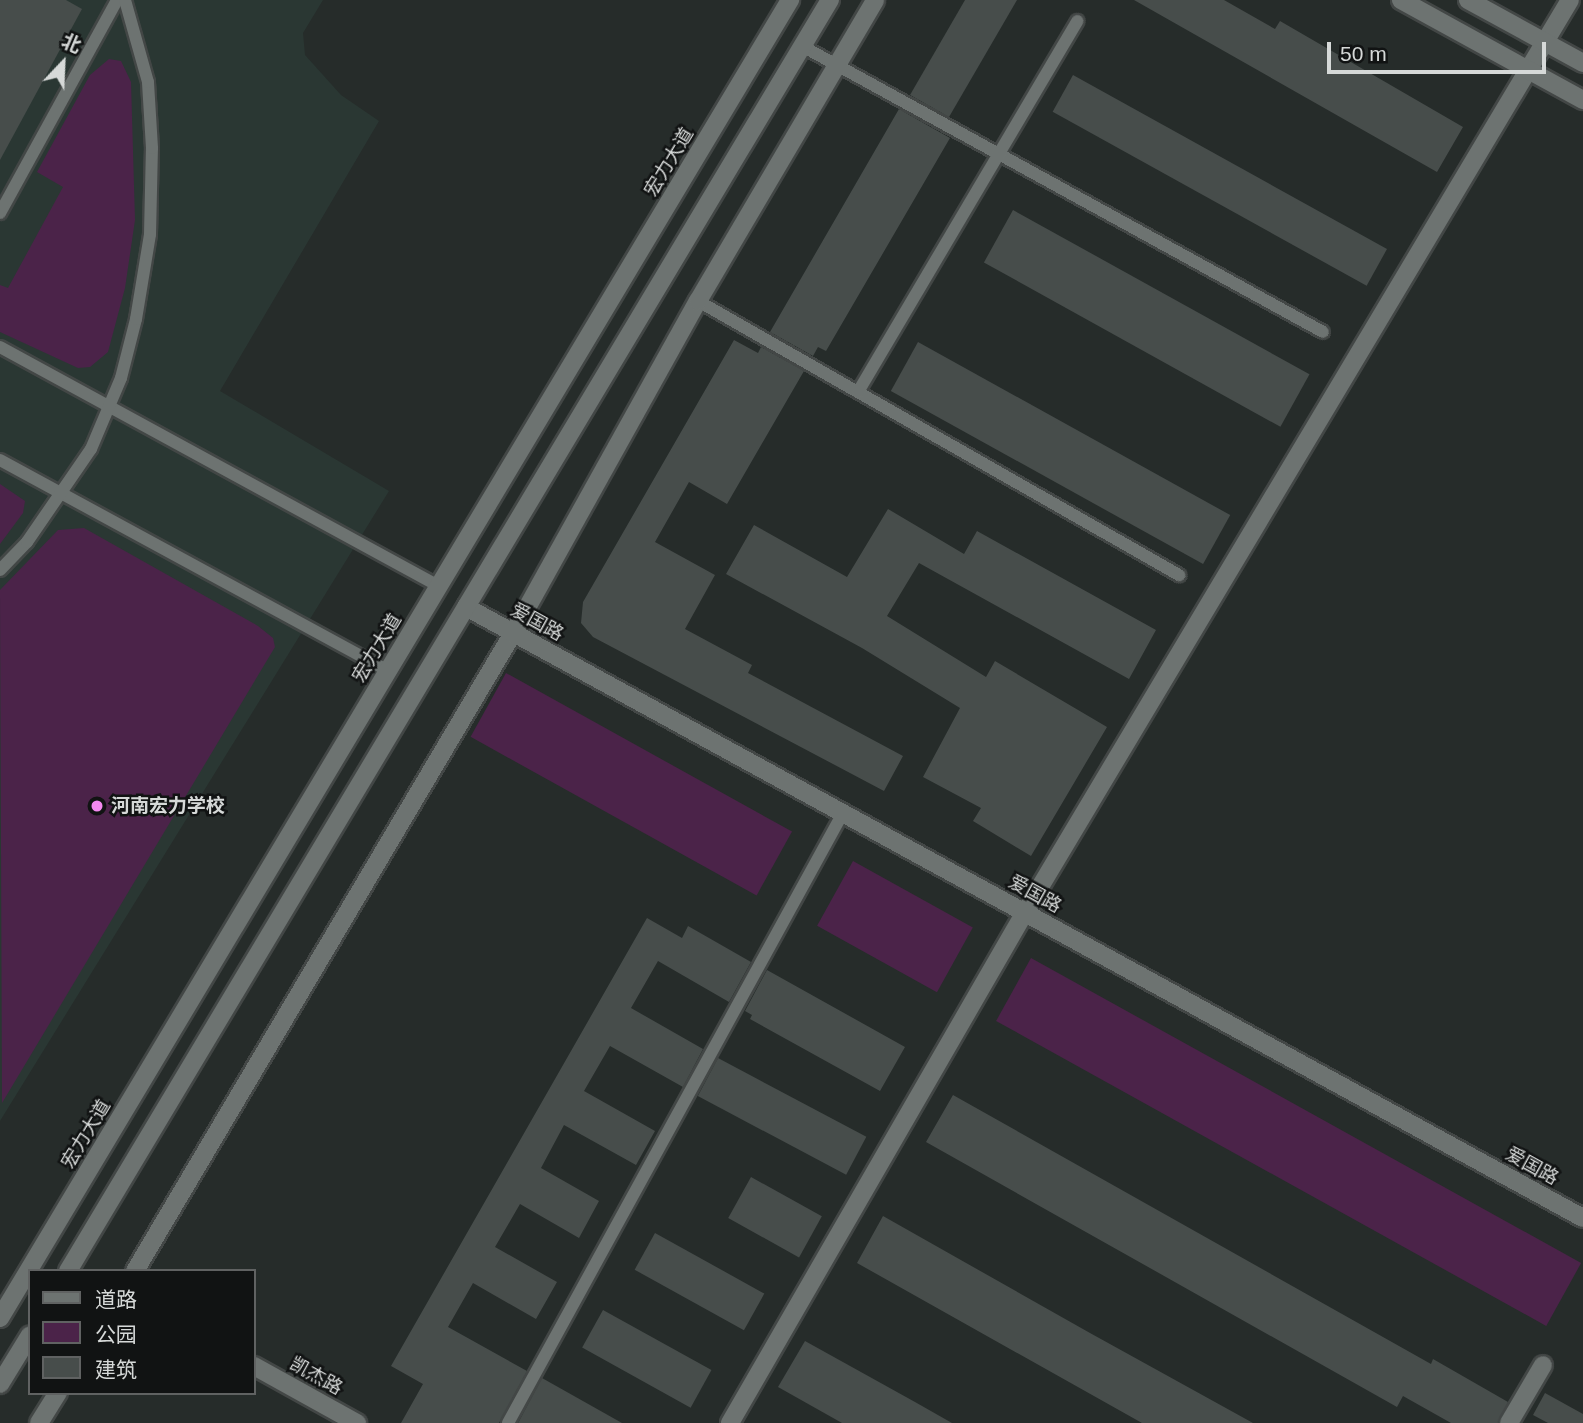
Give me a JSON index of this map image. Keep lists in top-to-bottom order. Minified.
{"streets":{"street":["宏力大道","爱国路","凯杰路"]},"places":["河南宏力学校"],"legend":["道路","公园","建筑"],"scale_bar":"50 m","north":"top right"}
